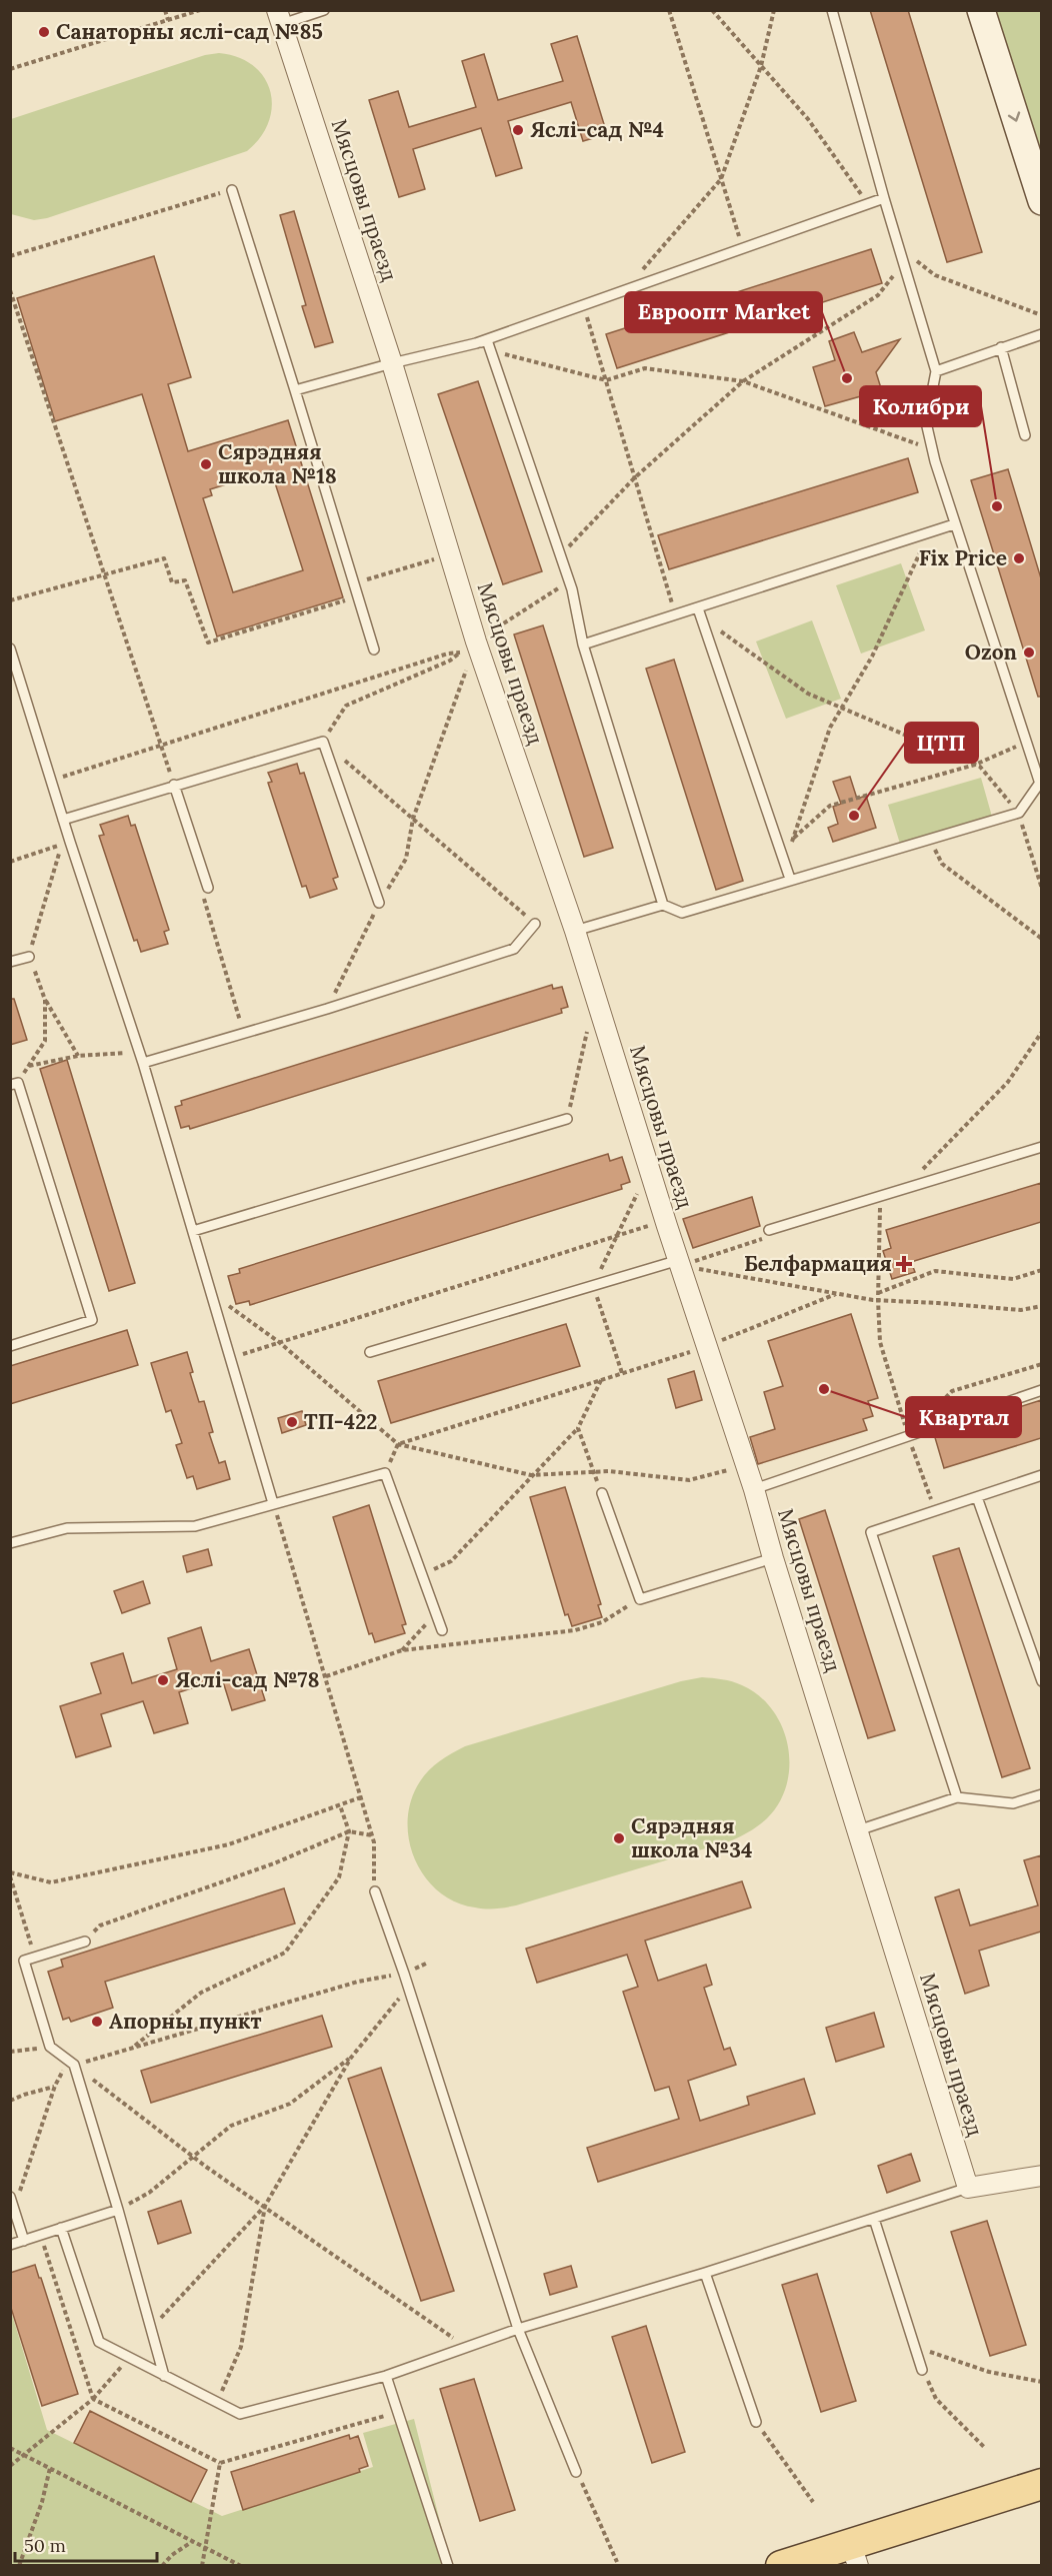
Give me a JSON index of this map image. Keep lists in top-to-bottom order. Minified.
{"streets":{"street":["Мясцовы праезд"]},"places":{"other":["Санаторны яслі-сад №85","Яслі-сад №4","Евроопт Market","Сярэдняя школа №18","Колибри","Fix Price","Ozon","ЦТП","Квартал","ТП-422","Яслі-сад №78","Сярэдняя школа №34","Апорны пункт"],"health":["Белфармация"]},"scale_bar":"50 m"}
